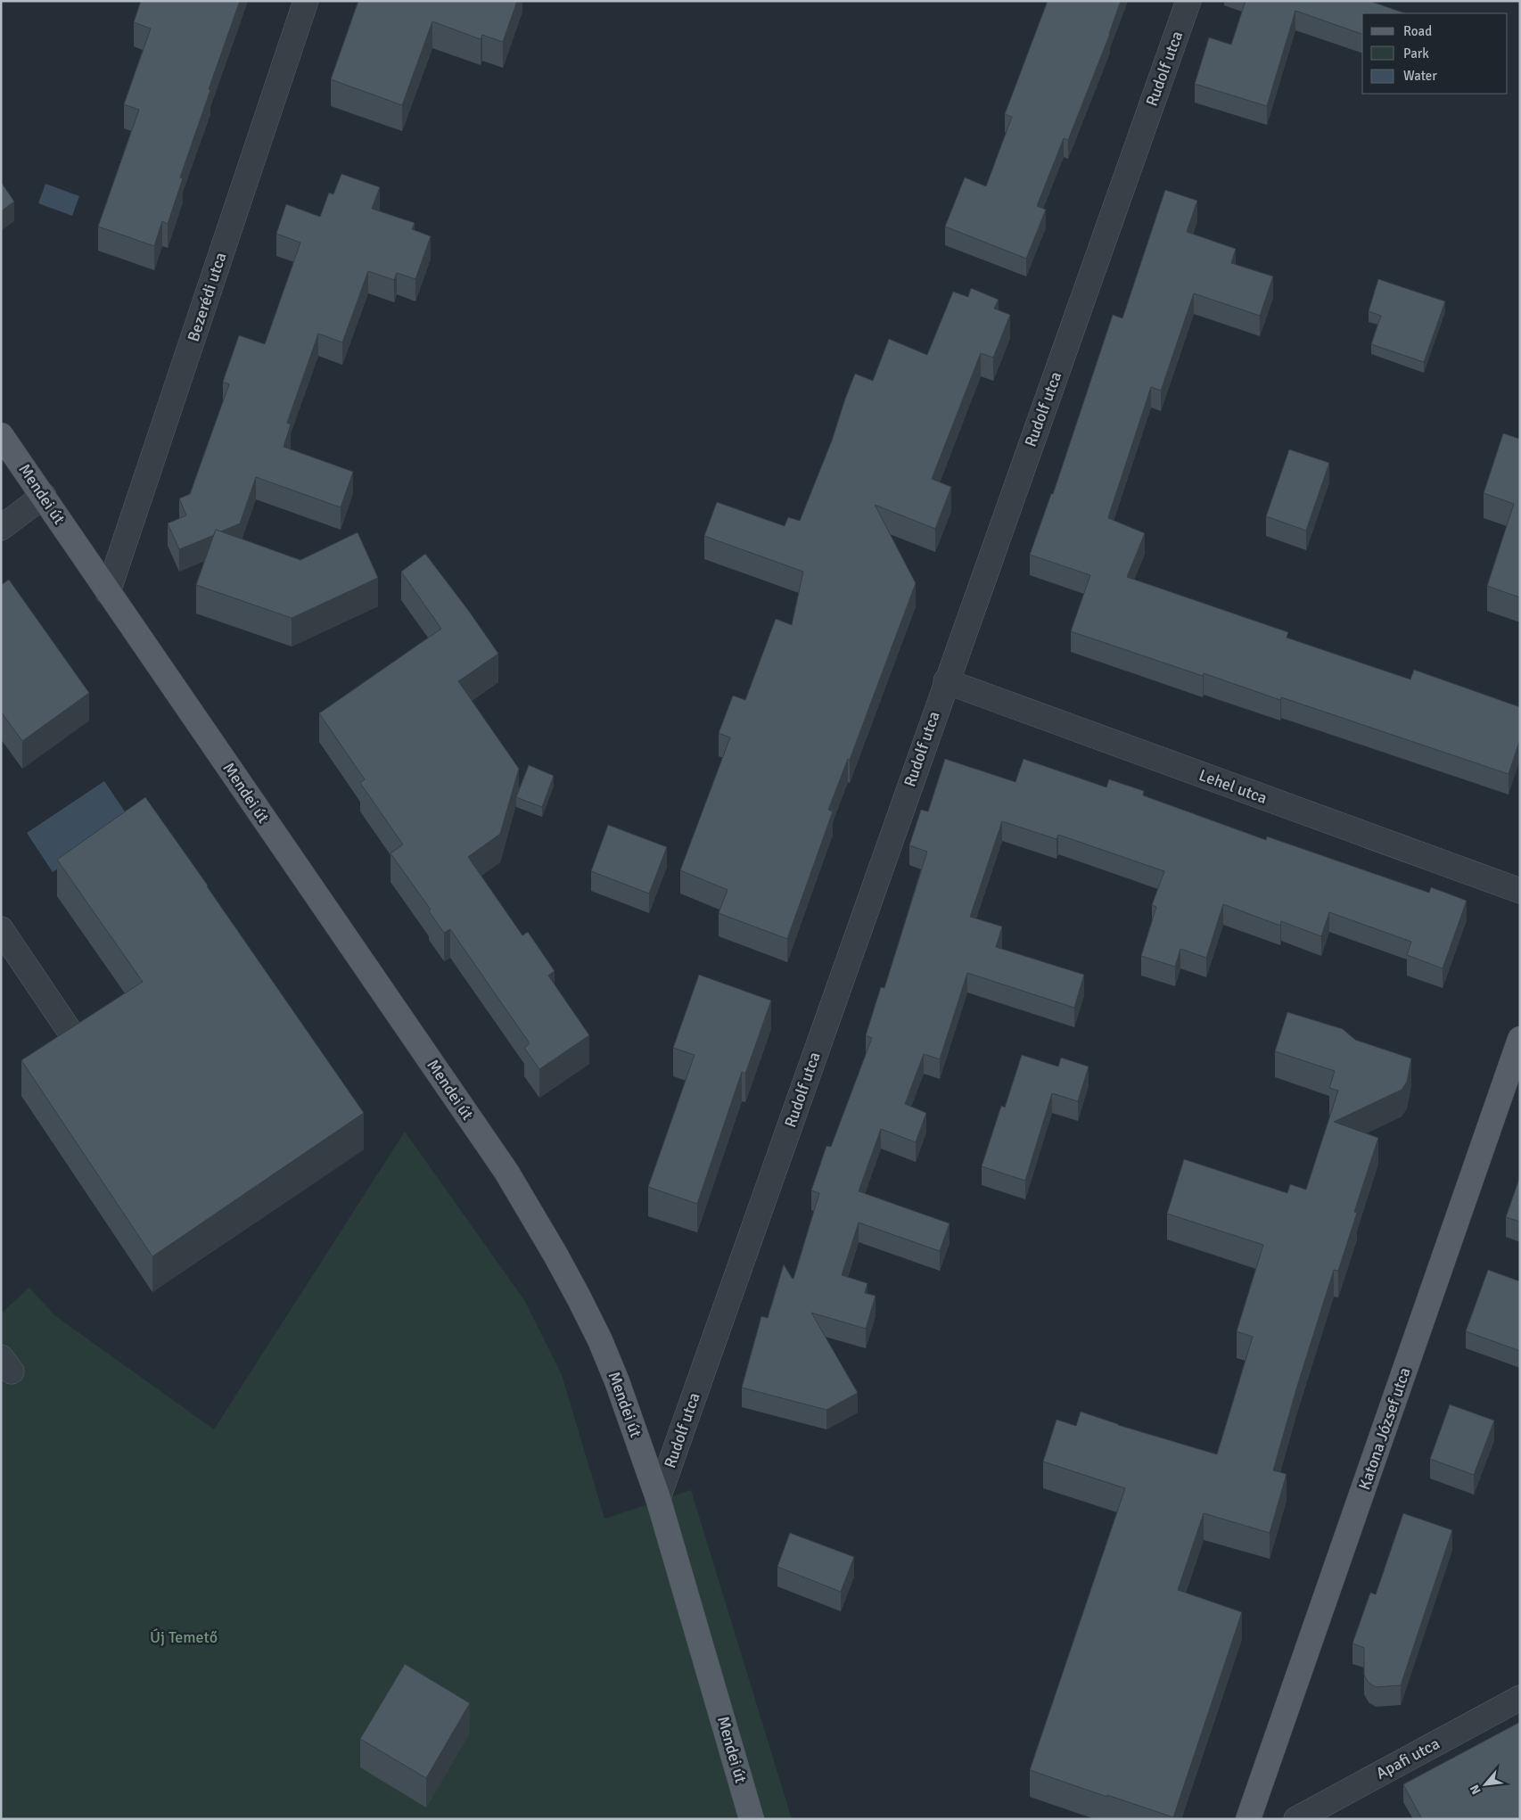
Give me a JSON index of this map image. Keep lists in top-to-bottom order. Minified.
{"streets":{"main road":["Mendei út","Katona József utca"],"street":["Rudolf utca","Bezerédi utca","Lehel utca","Apafi utca"]},"crossings":[["Rudolf utca","Mendei út"],["Rudolf utca","Lehel utca"],["Bezerédi utca","Mendei út"]],"parks":["Új Temető"],"legend":["Road","Park","Water"],"north":"bottom left"}
